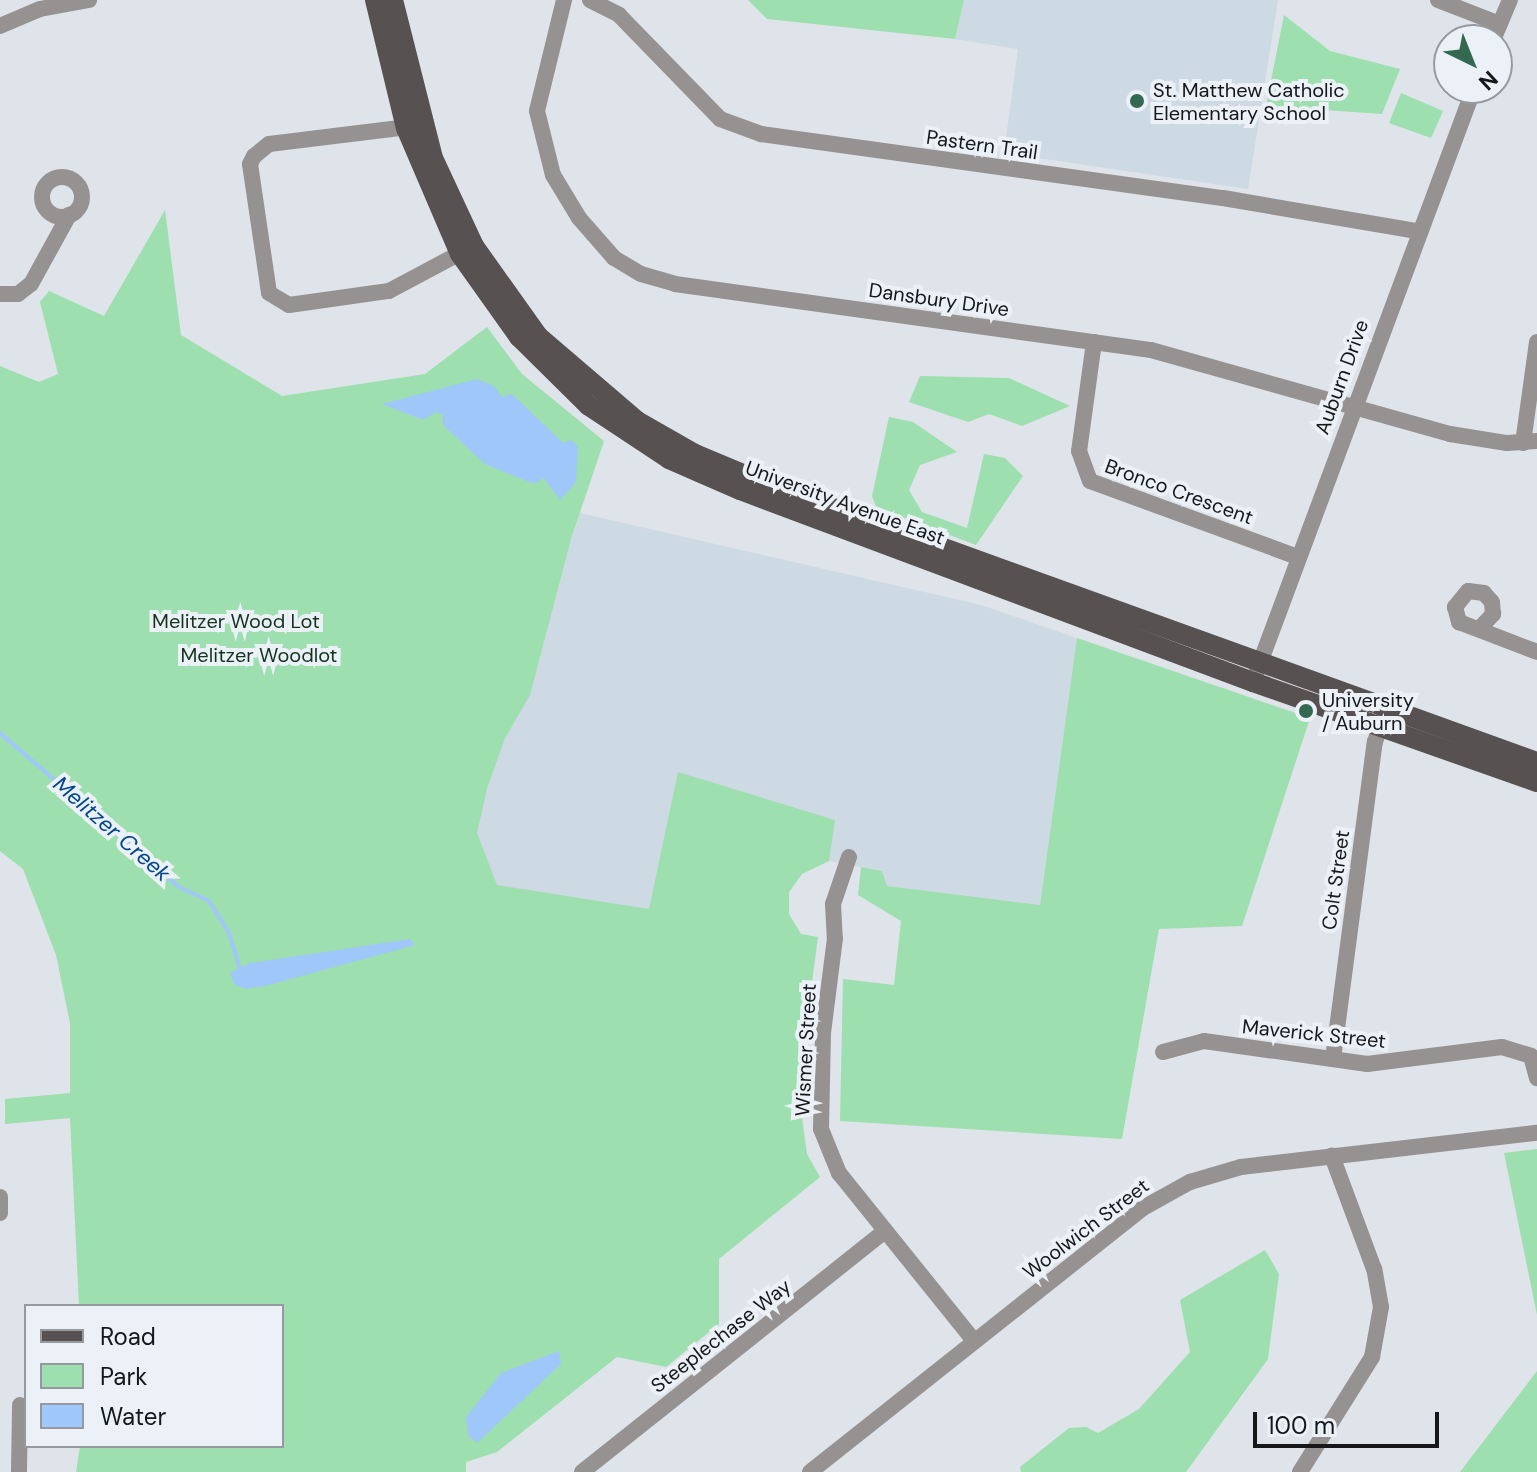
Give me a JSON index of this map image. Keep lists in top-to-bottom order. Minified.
{"streets":{"main road":["University Avenue East"],"street":["Pastern Trail","Dansbury Drive","Auburn Drive","Bronco Crescent","Colt Street","Maverick Street","Wismer Street","Woolwich Street","Steeplechase Way"]},"crossings":[["Pastern Trail","Auburn Drive"],["Dansbury Drive","Auburn Drive"],["Dansbury Drive","Bronco Crescent"],["Auburn Drive","Bronco Crescent"],["Auburn Drive","University Avenue East"],["University Avenue East","Colt Street"],["Colt Street","Maverick Street"],["Wismer Street","Woolwich Street"],["Wismer Street","Steeplechase Way"]],"water":["Melitzer Creek"],"parks":["Melitzer Wood Lot","Melitzer Woodlot"],"places":["St. Matthew Catholic Elementary School","University / Auburn"],"legend":["Road","Park","Water"],"scale_bar":"100 m","north":"bottom right"}
